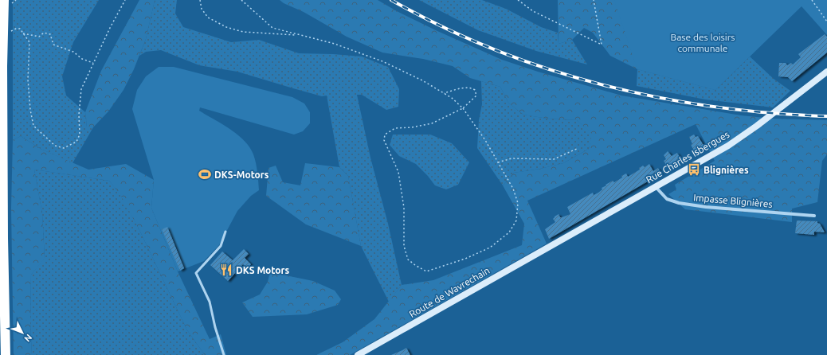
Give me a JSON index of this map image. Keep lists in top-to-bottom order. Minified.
{"streets":{"main road":["Rue Charles Isbergues","Route de Wavrechain"],"street":["Impasse Blignières"]},"crossings":[["Rue Charles Isbergues","Impasse Blignières"],["Rue Charles Isbergues","Route de Wavrechain"]],"parks":["Base des loisirs communale"],"places":{"bus stop":["Blignières"],"sports":["DKS-Motors"],"restaurant":["DKS Motors"]},"north":"bottom right"}
